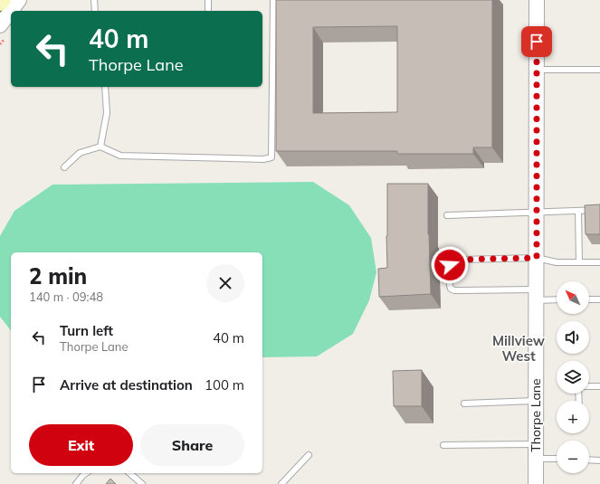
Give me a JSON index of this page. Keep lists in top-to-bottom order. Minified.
{"streets":{"street":["Thorpe Lane"]},"districts":["Millview West"],"north":"top left","page":{"turn":["40 m","Thorpe Lane"],"heading":["2 min","140 m · 09:48"],"map_buttons":["+","−"],"list":[{"name":"Turn left","note":"Thorpe Lane","value":"40 m"},{"name":"Arrive at destination","value":"100 m"}],"buttons":["Exit","Share"]}}
